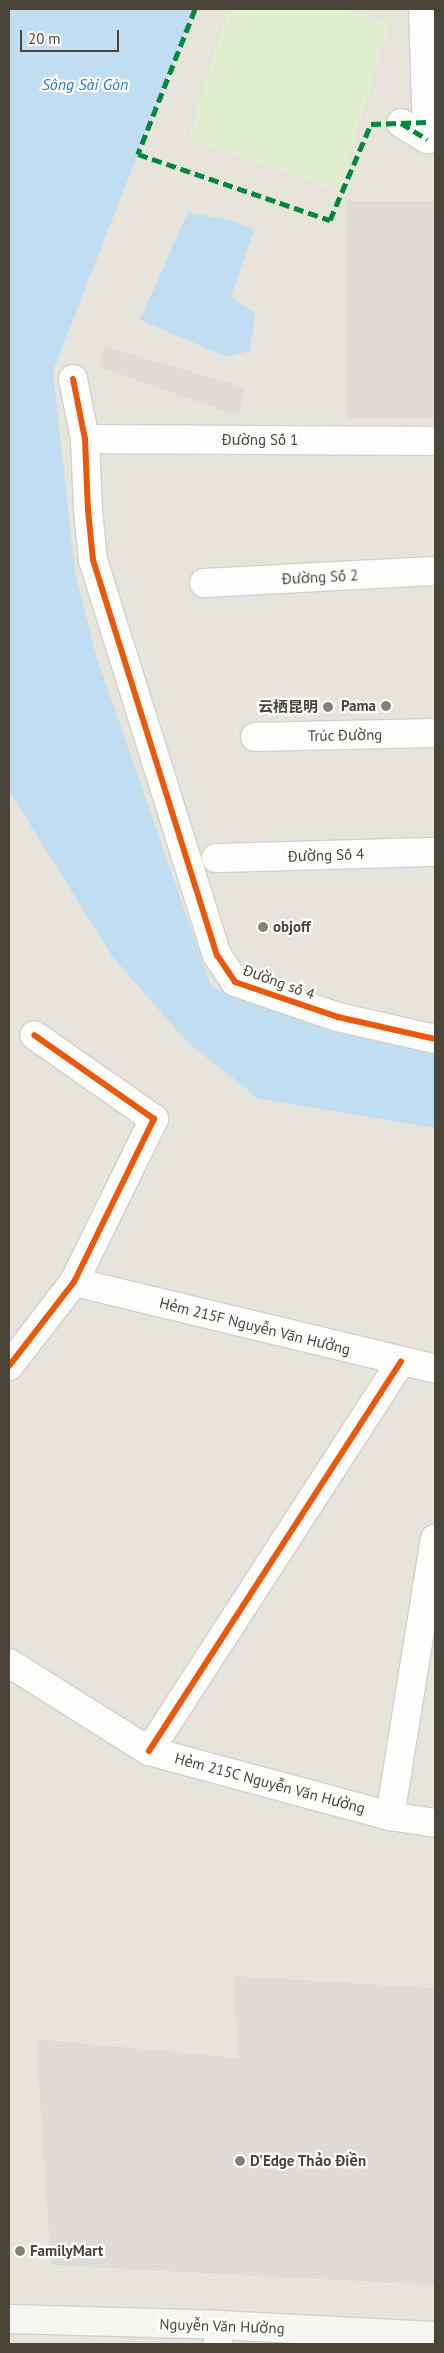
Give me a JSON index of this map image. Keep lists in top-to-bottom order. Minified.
{"streets":{"main road":["Nguyễn Văn Hưởng"],"street":["Đường Số 1","Đường Số 2","Trúc Đường","Đường Số 4","Đường số 4","Hẻm 215F Nguyễn Văn Hưởng","Hẻm 215C Nguyễn Văn Hưởng"]},"crossings":[["Đường Số 1","Đường số 4"]],"water":["Sông Sài Gòn"],"places":["Pama","云栖昆明","objoff","D'Edge Thảo Điền","FamilyMart"],"scale_bar":"20 m"}
